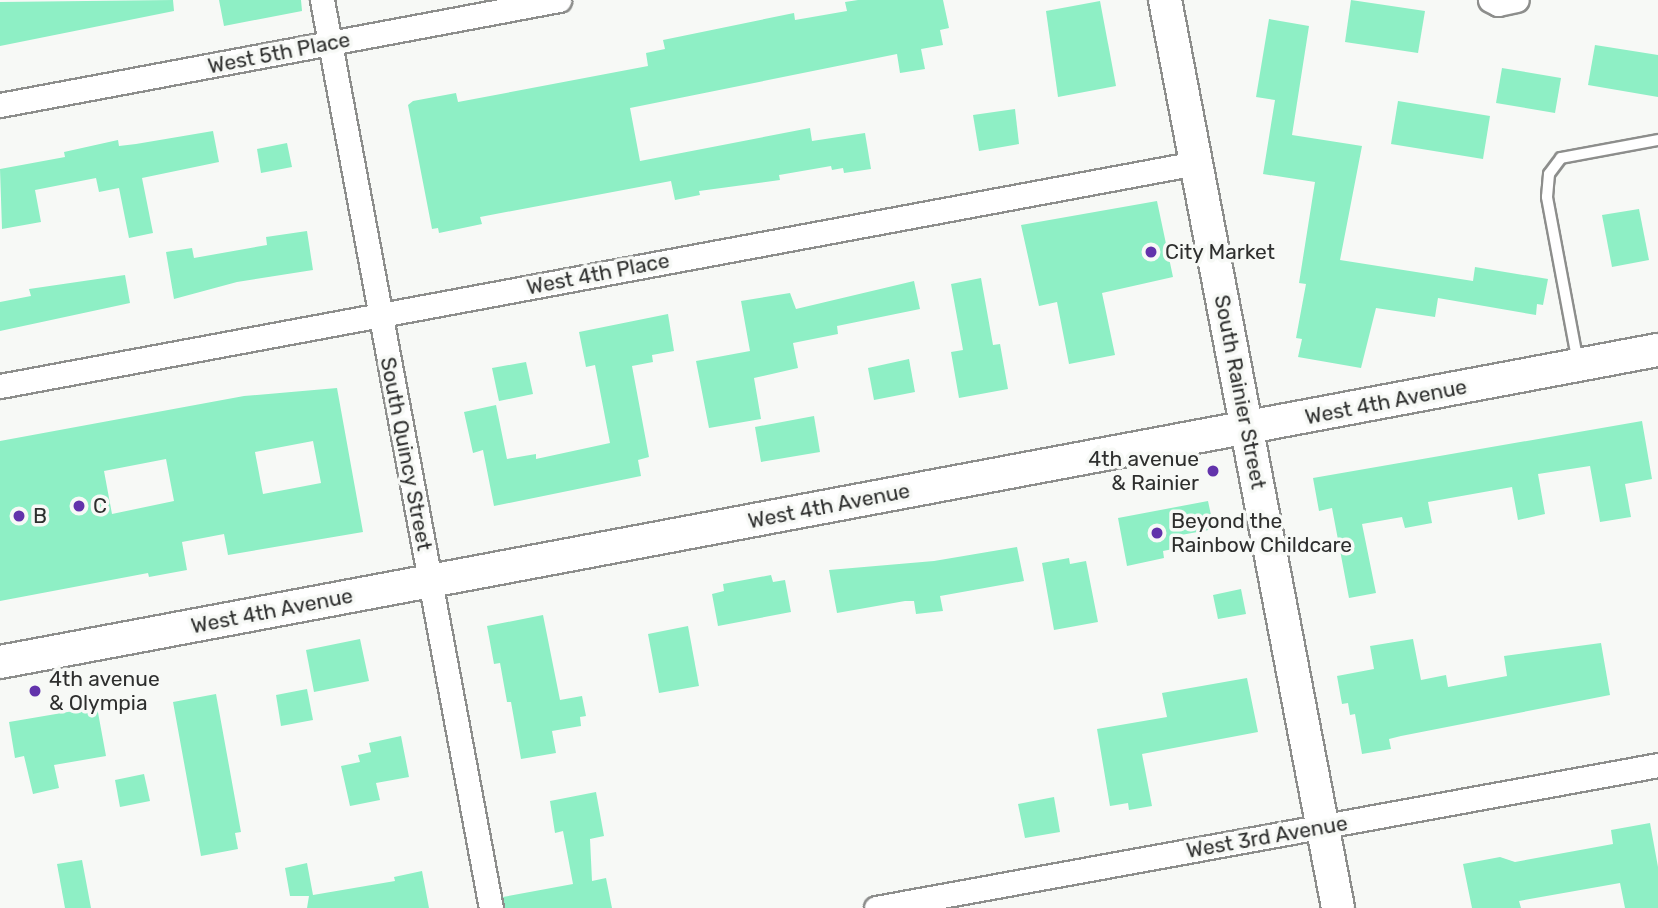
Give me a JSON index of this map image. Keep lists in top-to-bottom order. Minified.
{"streets":{"street":["West 5th Place","West 4th Place","South Rainier Street","West 4th Avenue","South Quincy Street","West 3rd Avenue"]},"crossings":[["West 5th Place","South Quincy Street"],["West 4th Place","South Rainier Street"],["West 4th Place","South Quincy Street"],["South Rainier Street","West 4th Avenue"],["South Rainier Street","West 3rd Avenue"],["West 4th Avenue","South Quincy Street"]],"places":["City Market","4th avenue & Rainier","C","B","Beyond the Rainbow Childcare","4th avenue & Olympia"]}
